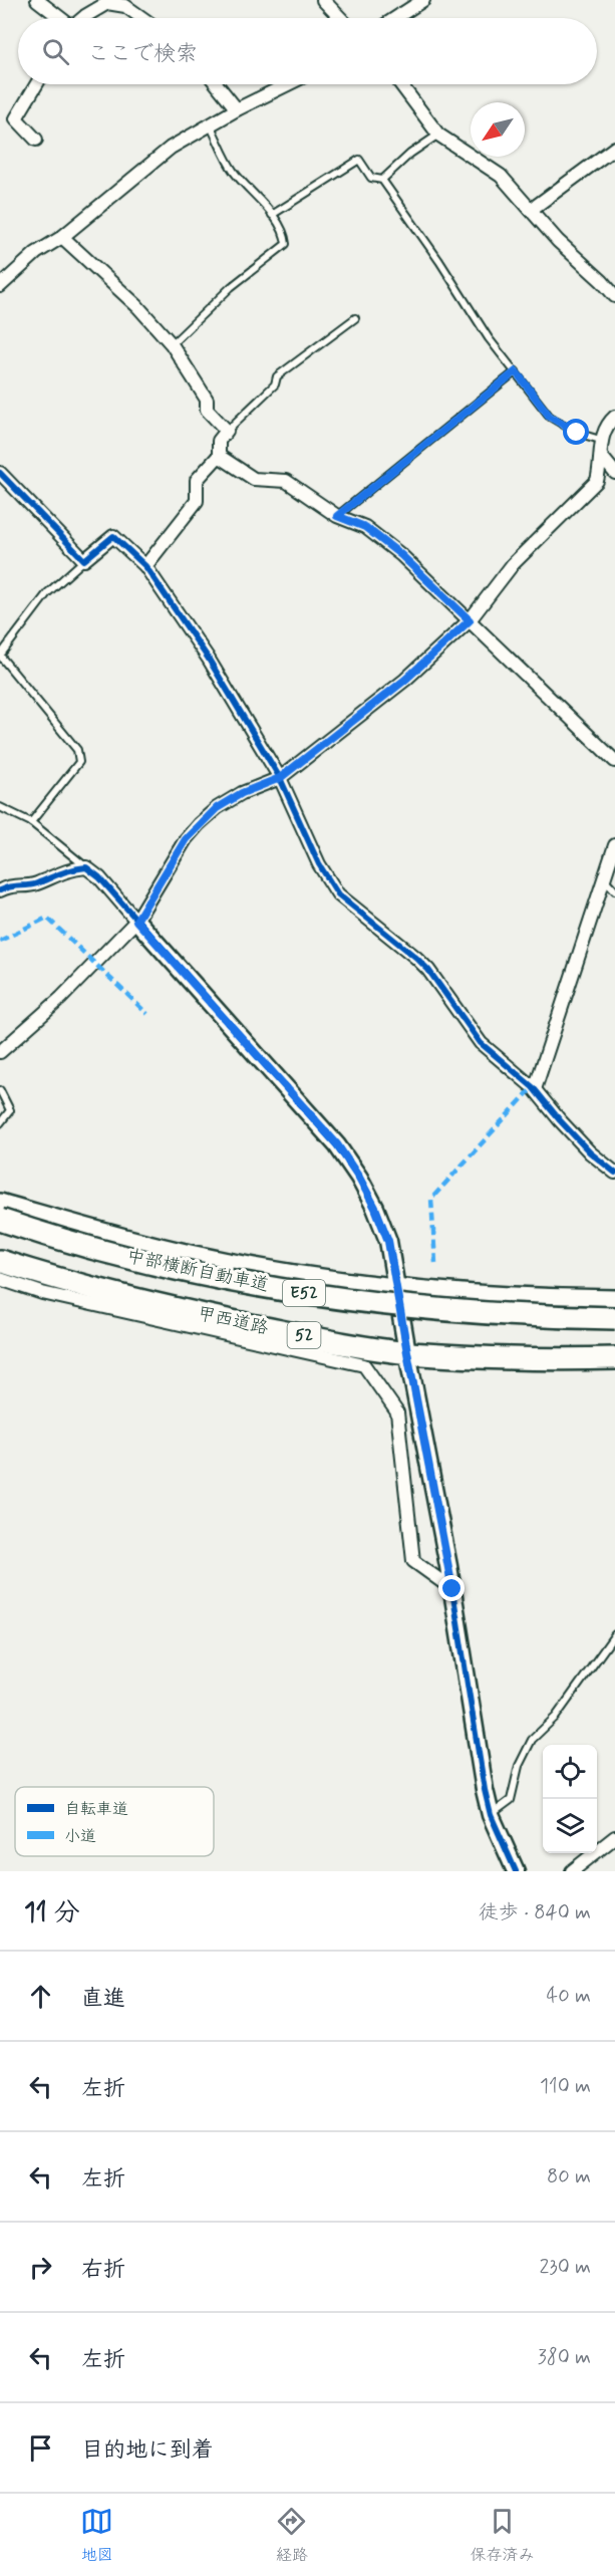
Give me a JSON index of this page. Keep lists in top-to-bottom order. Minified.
{"streets":{"highway":["中部横断自動車道","E52","甲西道路","52"]},"legend":["自転車道","小道"],"north":"bottom left","page":{"search":"ここで検索","heading":["11 分","徒歩 · 840 m"],"list":[["直進","40 m"],["左折","110 m"],["左折","80 m"],["右折","230 m"],["左折","380 m"],"目的地に到着"],"nav":["地図","経路","保存済み"]}}
